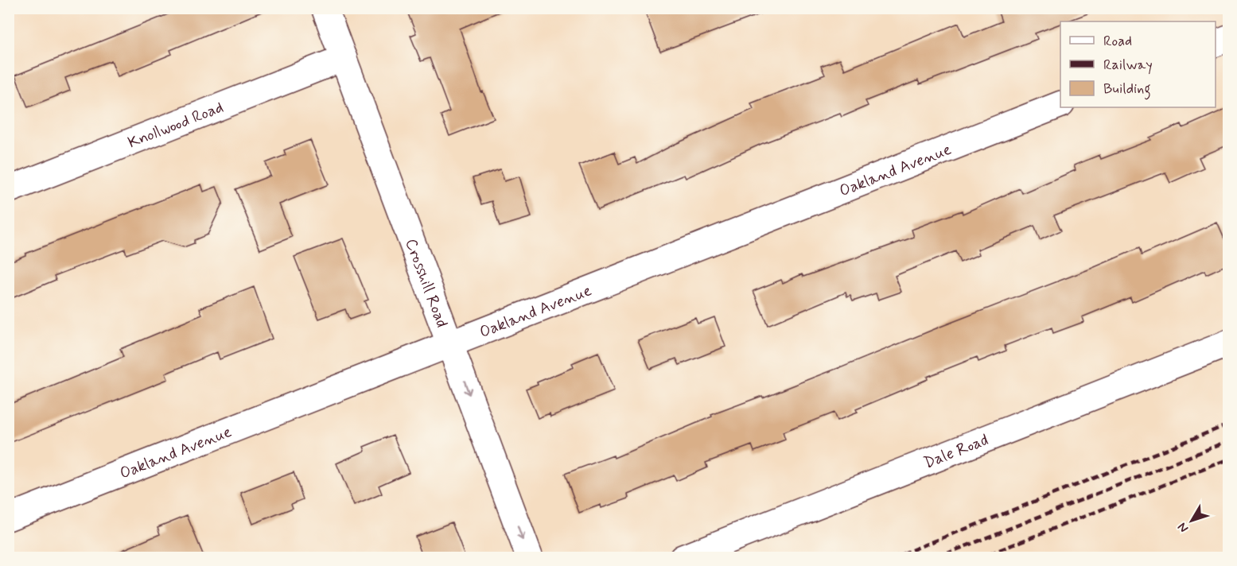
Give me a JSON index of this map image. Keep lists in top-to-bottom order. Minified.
{"streets":{"street":["Knollwood Road","Oakland Avenue","Crosshill Road","Dale Road"]},"crossings":[["Knollwood Road","Crosshill Road"],["Oakland Avenue","Crosshill Road"]],"one_way":["Crosshill Road"],"legend":["Road","Railway","Building"],"north":"bottom left"}
